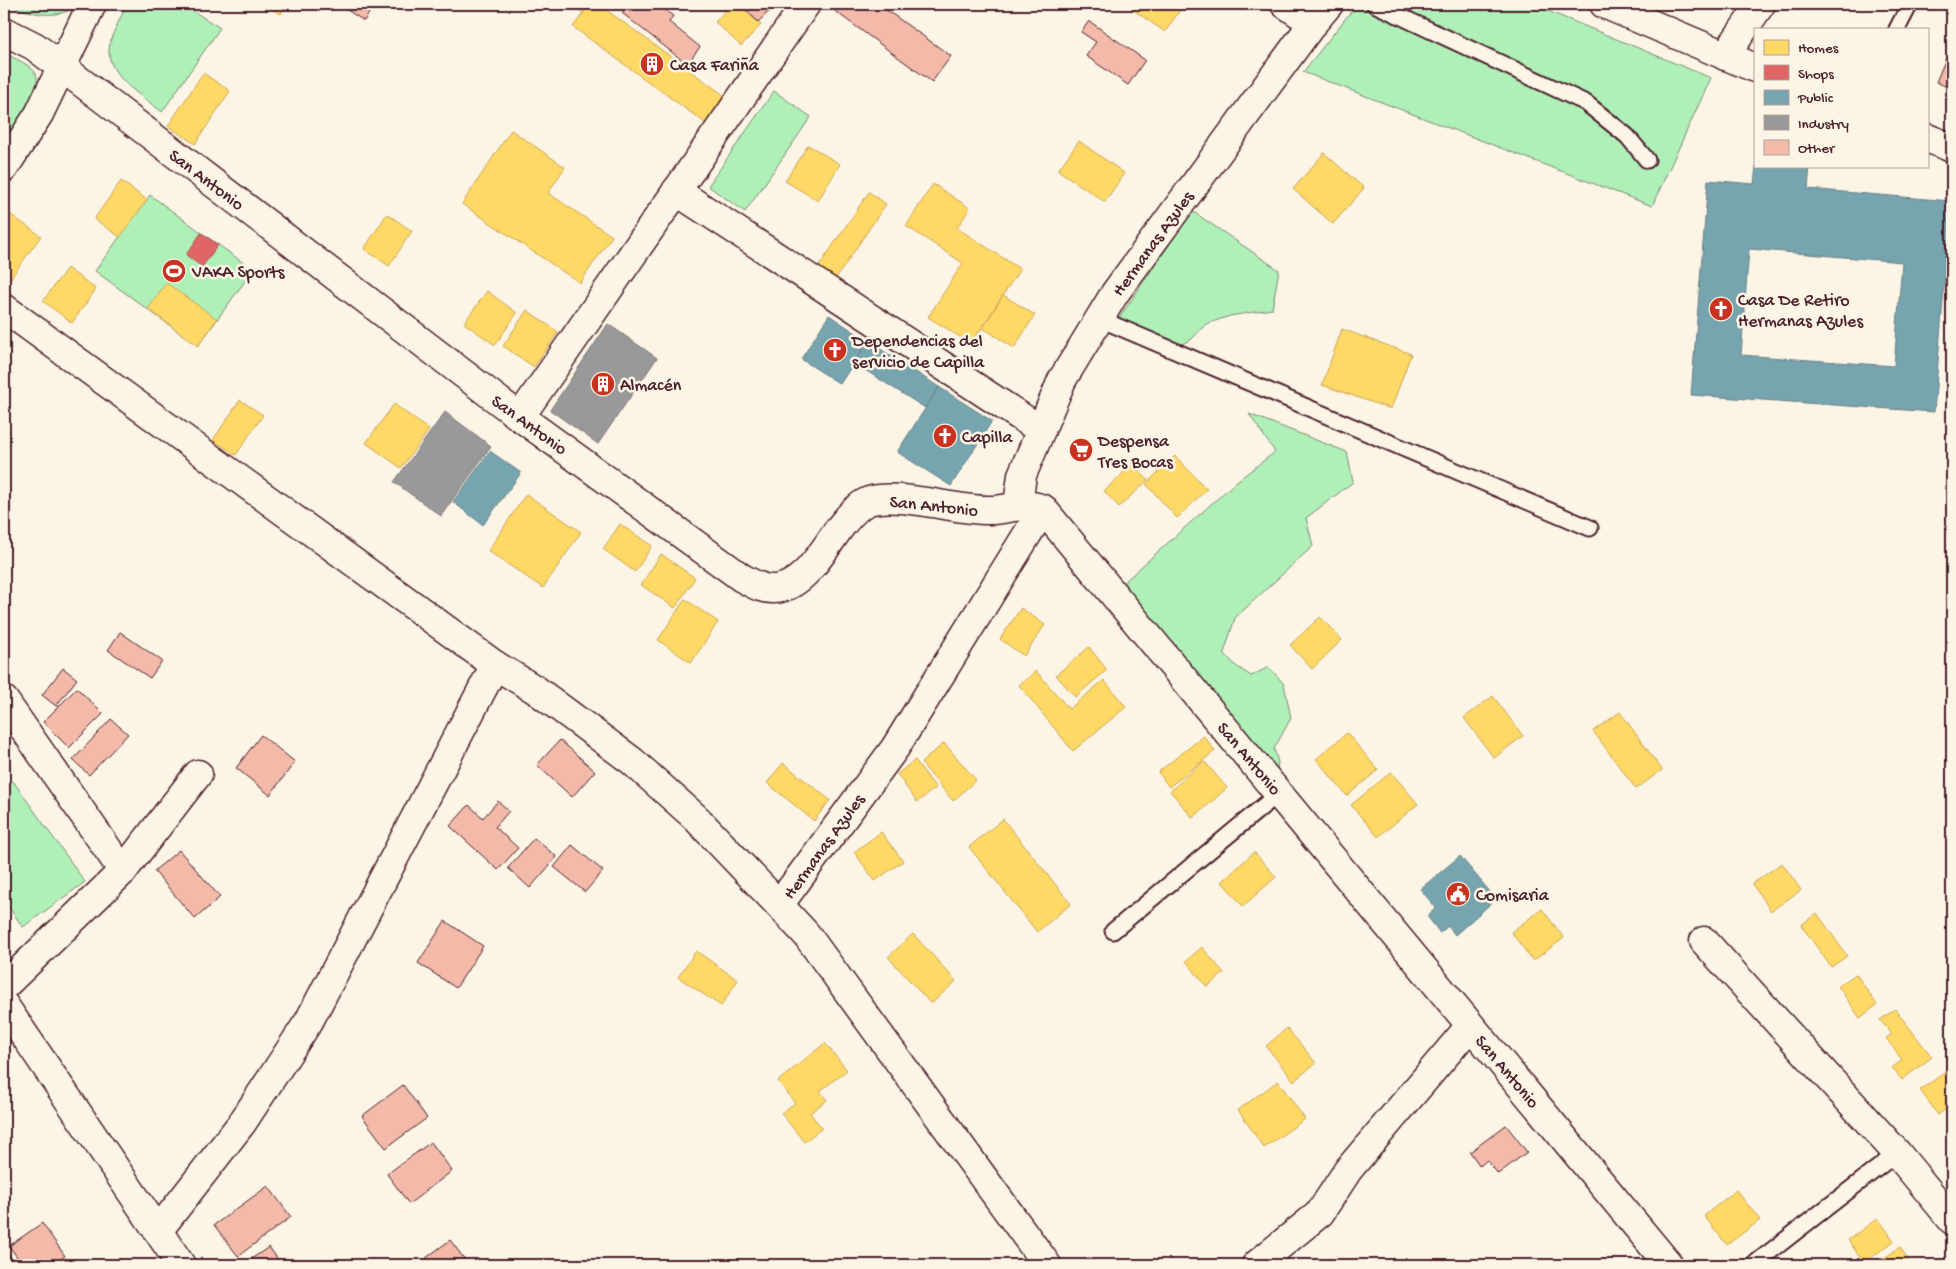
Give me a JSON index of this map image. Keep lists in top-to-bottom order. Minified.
{"streets":{"street":["San Antonio","Hermanas Azules"]},"crossings":[["San Antonio","Hermanas Azules"]],"places":{"building":["Casa Fariña","Almacén"],"sports":["VAKA Sports"],"church":["Casa De Retiro Hermanas Azules","Dependencias del servicio de Capilla","Capilla"],"supermarket":["Despensa Tres Bocas"],"public building":["Comisaria"]},"legend":["Homes","Shops","Public","Industry","Other"]}
